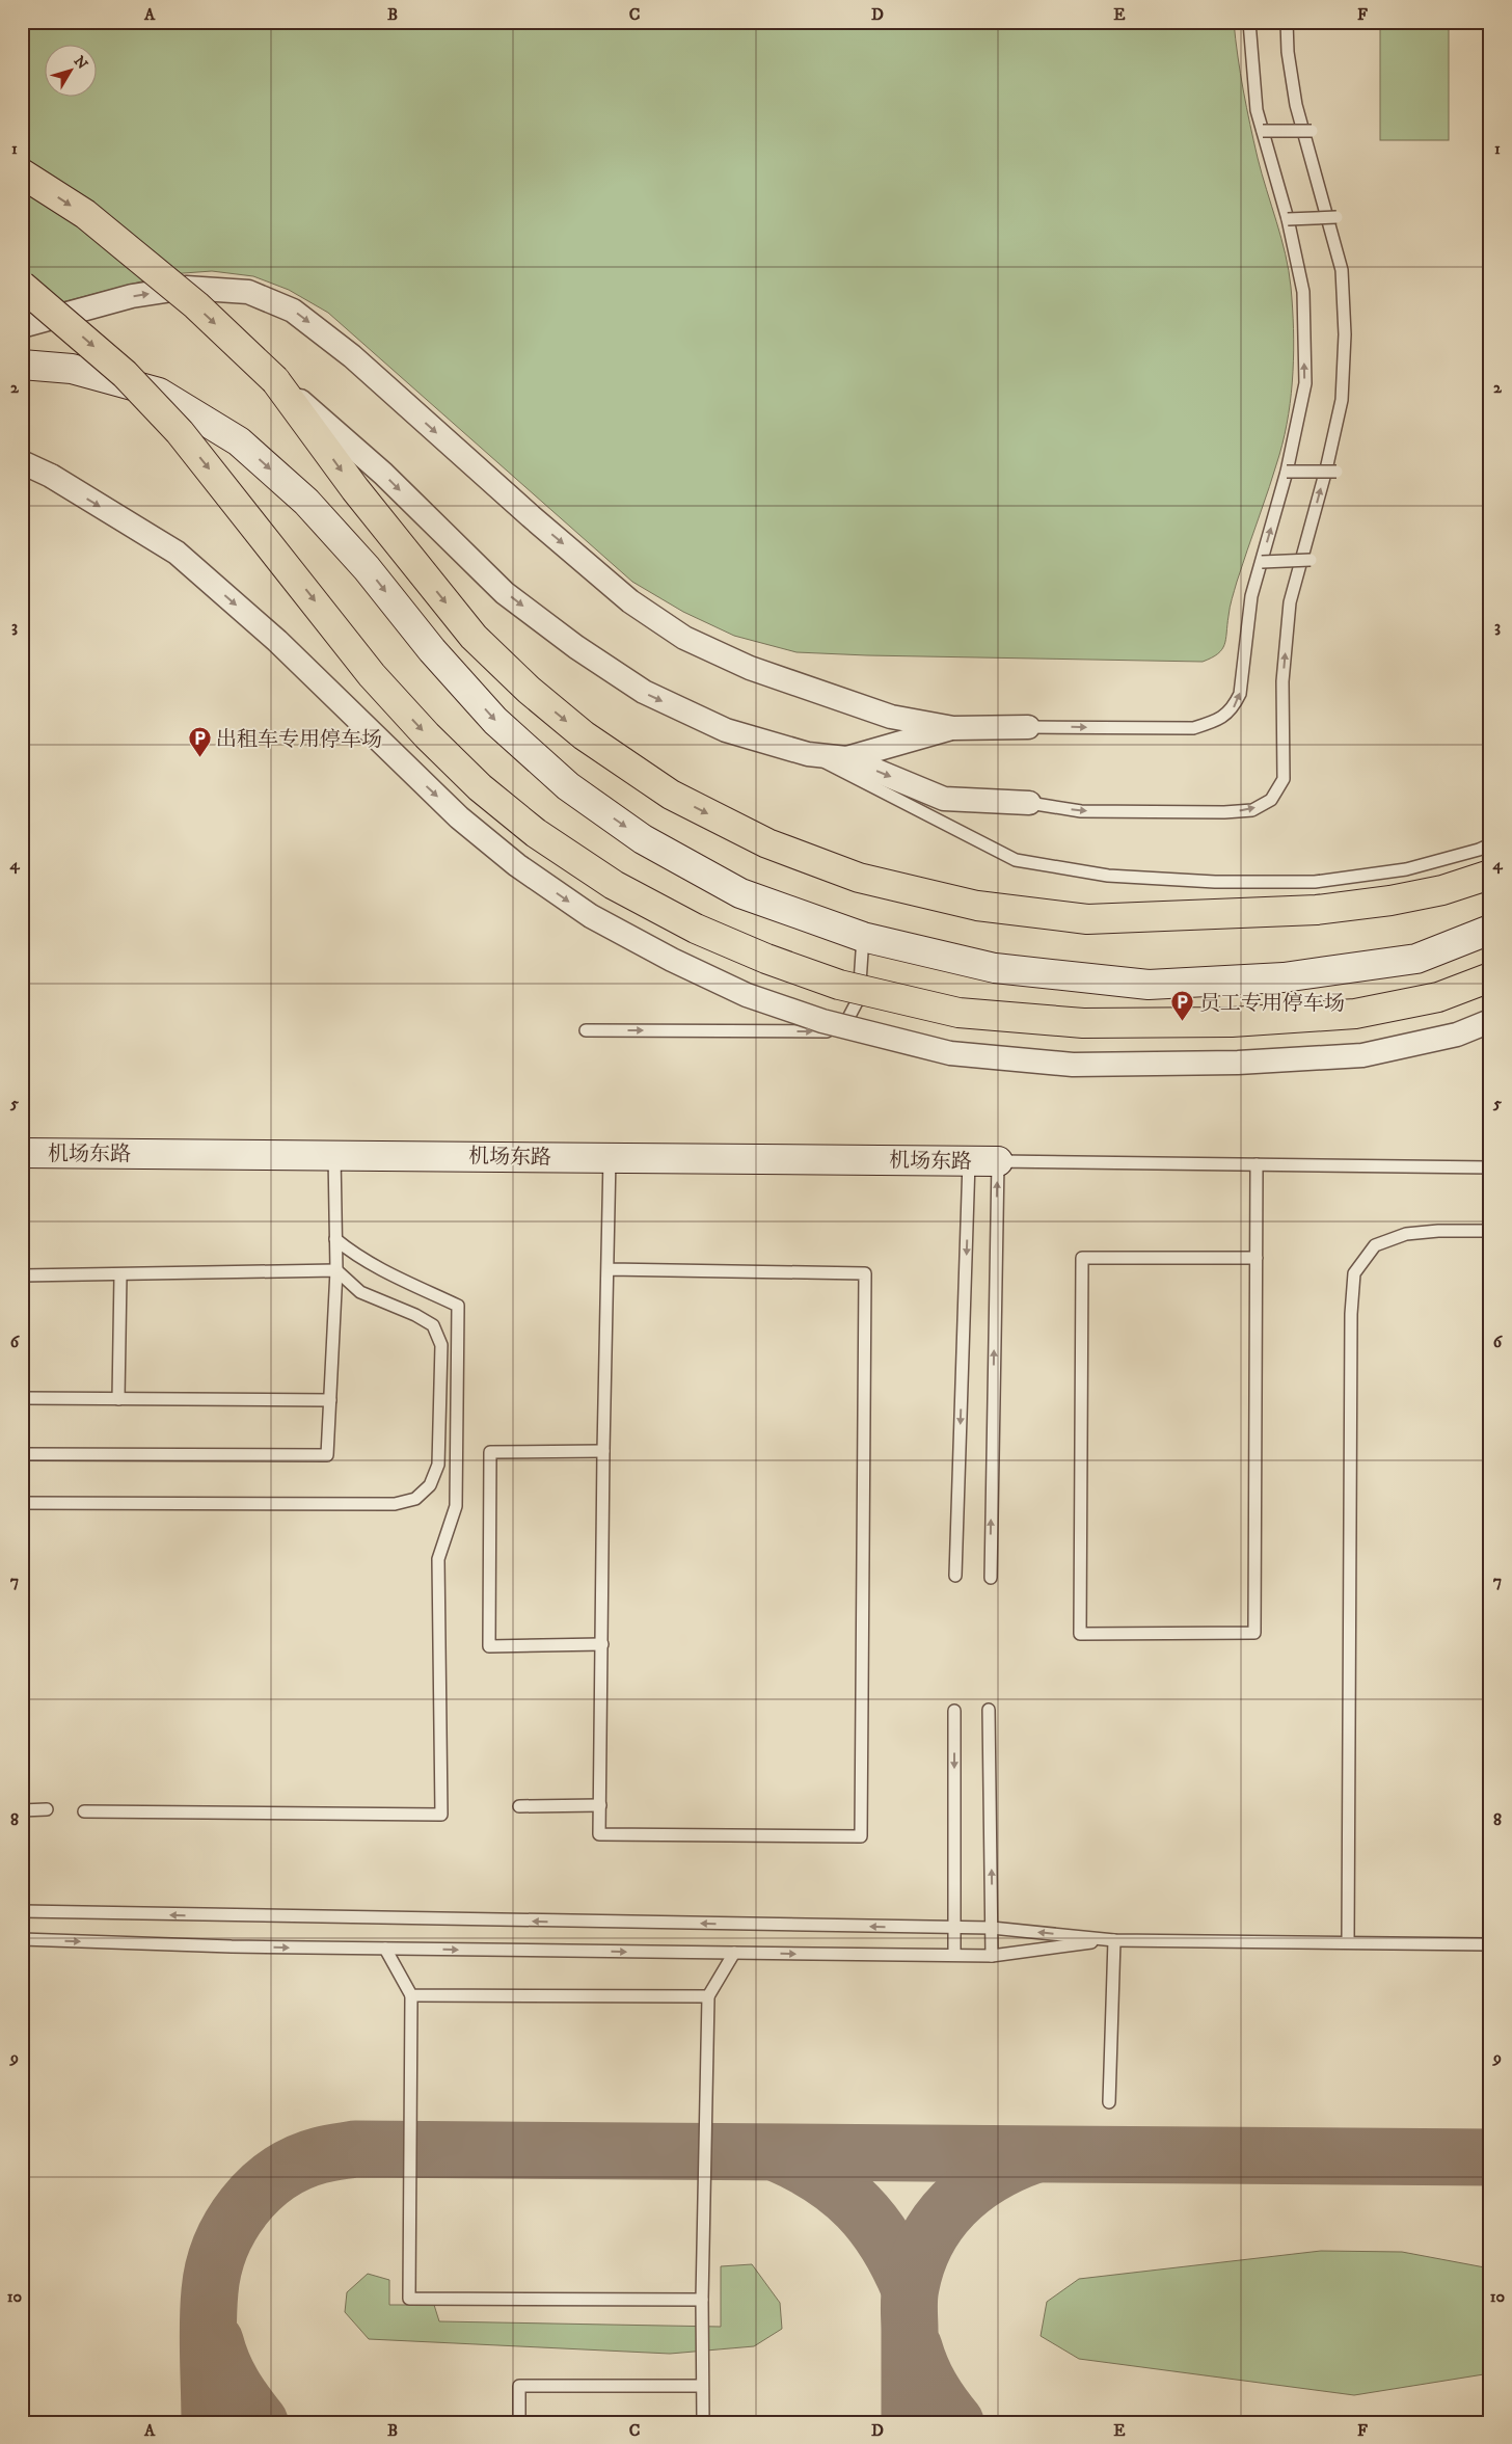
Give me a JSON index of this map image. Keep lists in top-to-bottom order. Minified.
{"streets":{"main road":["机场东路"]},"places":{"parking":["出租车专用停车场","员工专用停车场"]},"north":"top right","grid":{"columns":["A","B","C","D","E","F"],"rows":["1","2","3","4","5","6","7","8","9","10"]}}
